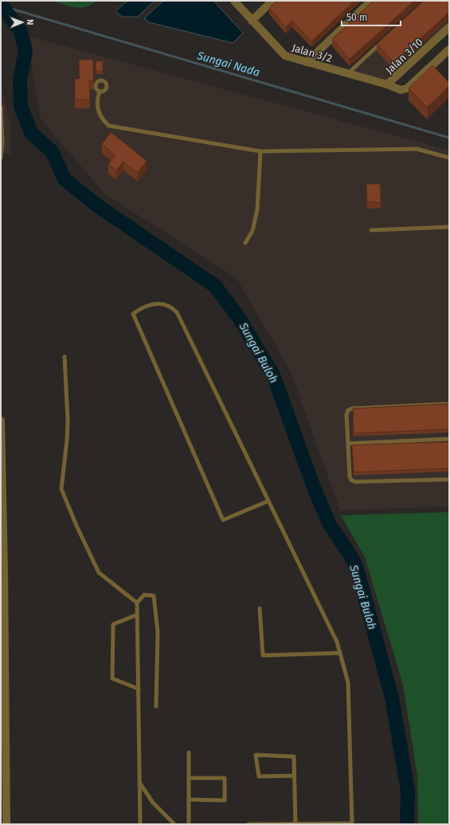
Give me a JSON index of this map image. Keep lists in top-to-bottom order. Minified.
{"streets":{"street":["Jalan 3/2","Jalan 3/10"]},"crossings":[["Jalan 3/2","Jalan 3/10"]],"water":["Sungai Nada","Sungai Buloh"],"scale_bar":"50 m","north":"right"}
